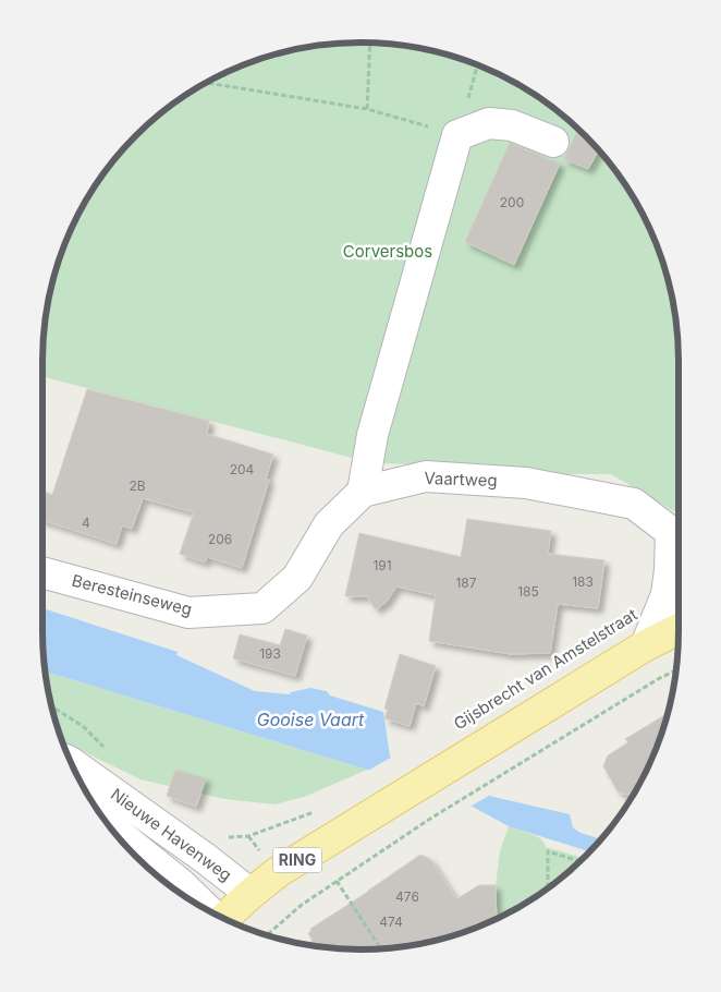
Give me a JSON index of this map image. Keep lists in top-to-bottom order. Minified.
{"streets":{"main road":["Gijsbrecht van Amstelstraat","RING"],"street":["Vaartweg","Beresteinseweg","Nieuwe Havenweg"]},"crossings":[["Vaartweg","Beresteinseweg"],["Vaartweg","Gijsbrecht van Amstelstraat"],["Gijsbrecht van Amstelstraat","Nieuwe Havenweg"],["Gijsbrecht van Amstelstraat","RING"],["Nieuwe Havenweg","RING"]],"water":["Gooise Vaart"],"parks":["Corversbos"],"house_numbers":["200","204","2B","4","206","191","183","187","185","193","476","474"]}
